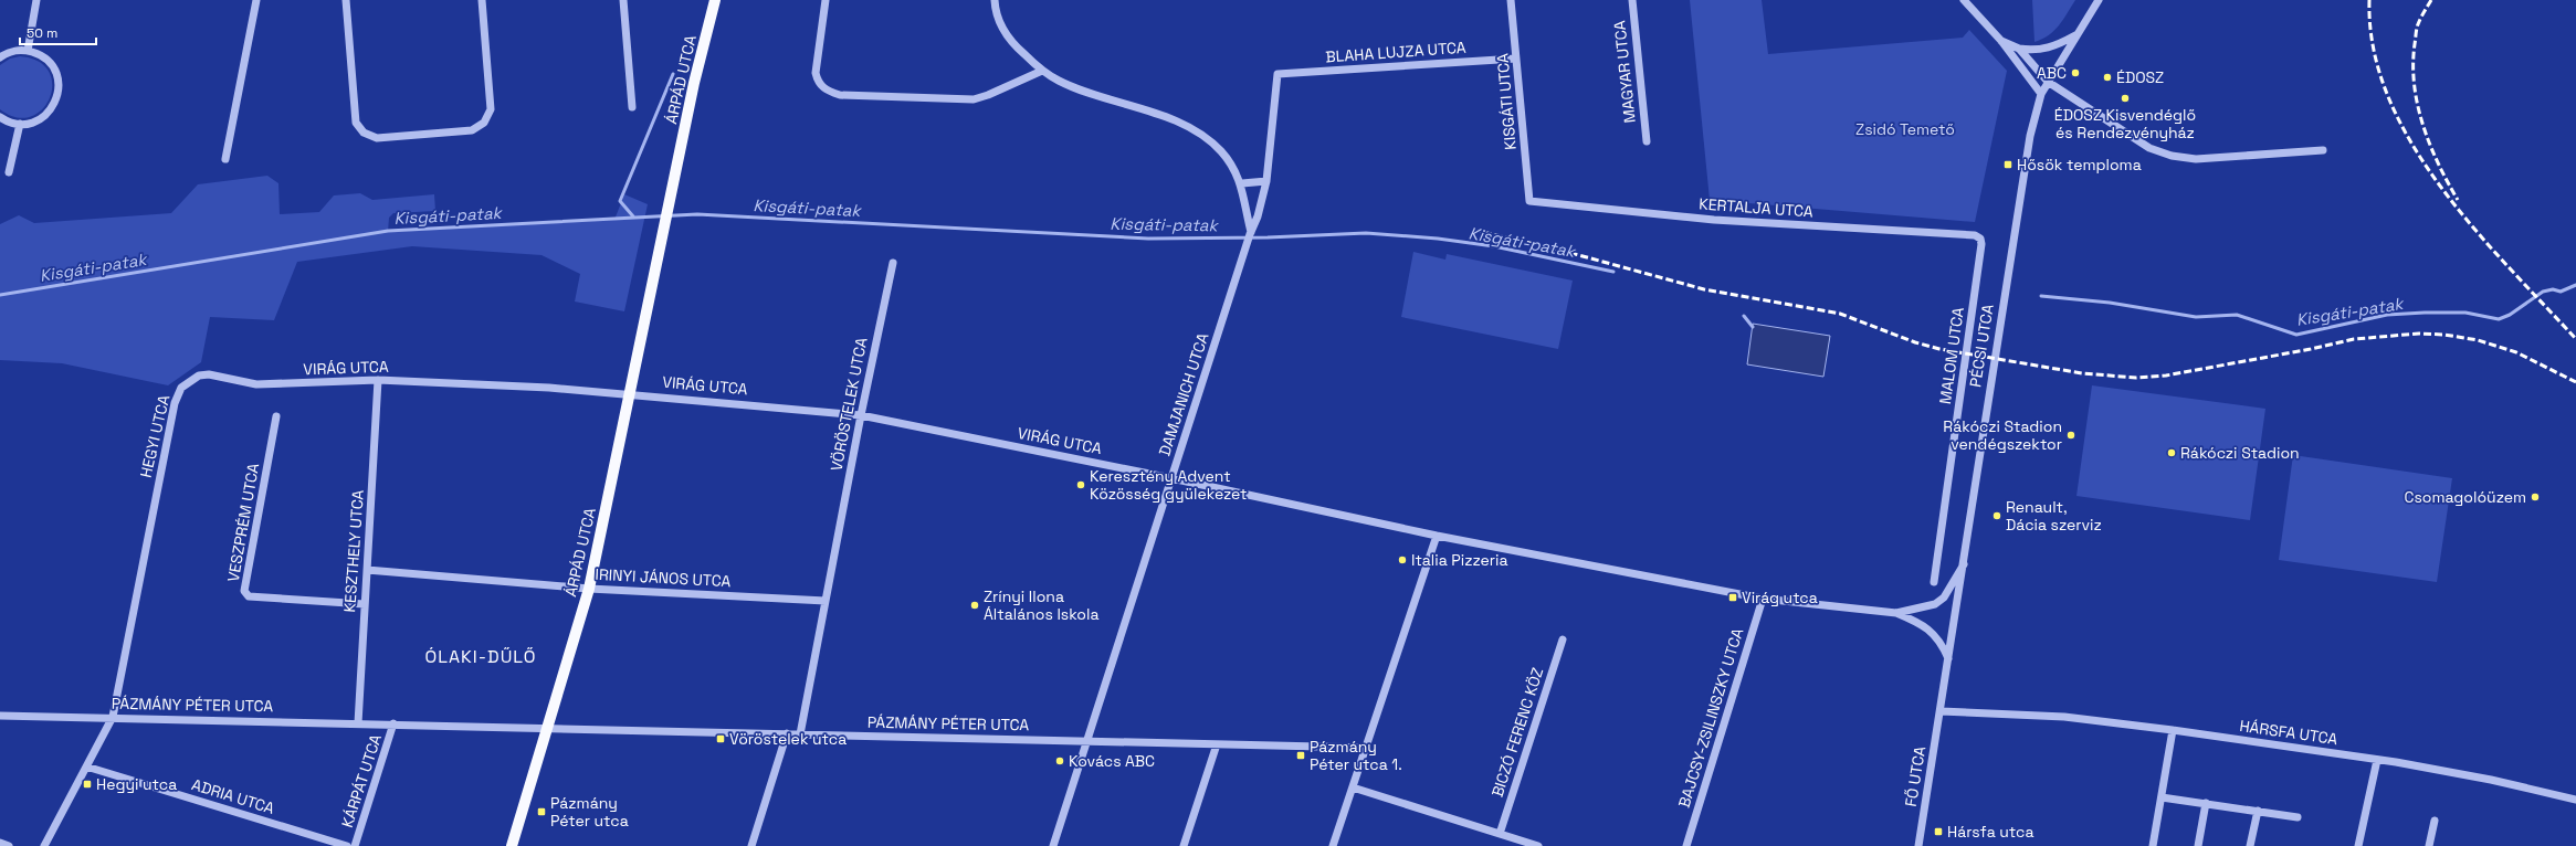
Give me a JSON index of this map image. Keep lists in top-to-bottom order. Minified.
{"streets":{"main road":["ÁRPÁD UTCA"],"street":["BLAHA LUJZA UTCA","MAGYAR UTCA","KISGÁTI UTCA","KERTALJA UTCA","PÉCSI UTCA","MALOM UTCA","VIRÁG UTCA","DAMJANICH UTCA","VÖRÖSTELEK UTCA","HEGYI UTCA","VESZPRÉM UTCA","KESZTHELY UTCA","IRINYI JÁNOS UTCA","PÁZMÁNY PÉTER UTCA","BAJCSY-ZSILINSZKY UTCA","BICZÓ FERENC KÖZ","HÁRSFA UTCA","FŐ UTCA","KÁRPÁT UTCA","ADRIA UTCA"]},"crossings":[["BLAHA LUJZA UTCA","KISGÁTI UTCA"],["BLAHA LUJZA UTCA","DAMJANICH UTCA"],["ÁRPÁD UTCA","VIRÁG UTCA"],["ÁRPÁD UTCA","IRINYI JÁNOS UTCA"],["ÁRPÁD UTCA","PÁZMÁNY PÉTER UTCA"],["KISGÁTI UTCA","KERTALJA UTCA"],["KERTALJA UTCA","MALOM UTCA"],["PÉCSI UTCA","VIRÁG UTCA"],["PÉCSI UTCA","HÁRSFA UTCA"],["PÉCSI UTCA","FŐ UTCA"],["VIRÁG UTCA","DAMJANICH UTCA"],["VIRÁG UTCA","VÖRÖSTELEK UTCA"],["VIRÁG UTCA","HEGYI UTCA"],["VIRÁG UTCA","KESZTHELY UTCA"],["VIRÁG UTCA","BAJCSY-ZSILINSZKY UTCA"],["DAMJANICH UTCA","PÁZMÁNY PÉTER UTCA"],["VÖRÖSTELEK UTCA","IRINYI JÁNOS UTCA"],["VÖRÖSTELEK UTCA","PÁZMÁNY PÉTER UTCA"],["HEGYI UTCA","PÁZMÁNY PÉTER UTCA"],["HEGYI UTCA","ADRIA UTCA"],["VESZPRÉM UTCA","KESZTHELY UTCA"],["KESZTHELY UTCA","IRINYI JÁNOS UTCA"],["KESZTHELY UTCA","PÁZMÁNY PÉTER UTCA"],["PÁZMÁNY PÉTER UTCA","KÁRPÁT UTCA"],["HÁRSFA UTCA","FŐ UTCA"]],"districts":["ÓLAKI-DŰLŐ"],"water":["Kisgáti-patak"],"parks":["Zsidó Temető"],"places":{"other":["ABC","ÉDOSZ","ÉDOSZ Kisvendéglő és Rendezvényház","Rákóczi Stadion vendégszektor","Rákóczi Stadion","Keresztény Advent Közösség gyülekezet","Csomagolóüzem","Renault, Dácia szerviz","Italia Pizzeria","Zrínyi Ilona Általános Iskola","Kovács ABC"],"transit":["Hősök temploma","Virág utca","Vöröstelek utca","Pázmány Péter utca 1.","Hegyi utca","Pázmány Péter utca","Hársfa utca"]},"scale_bar":"50 m"}
